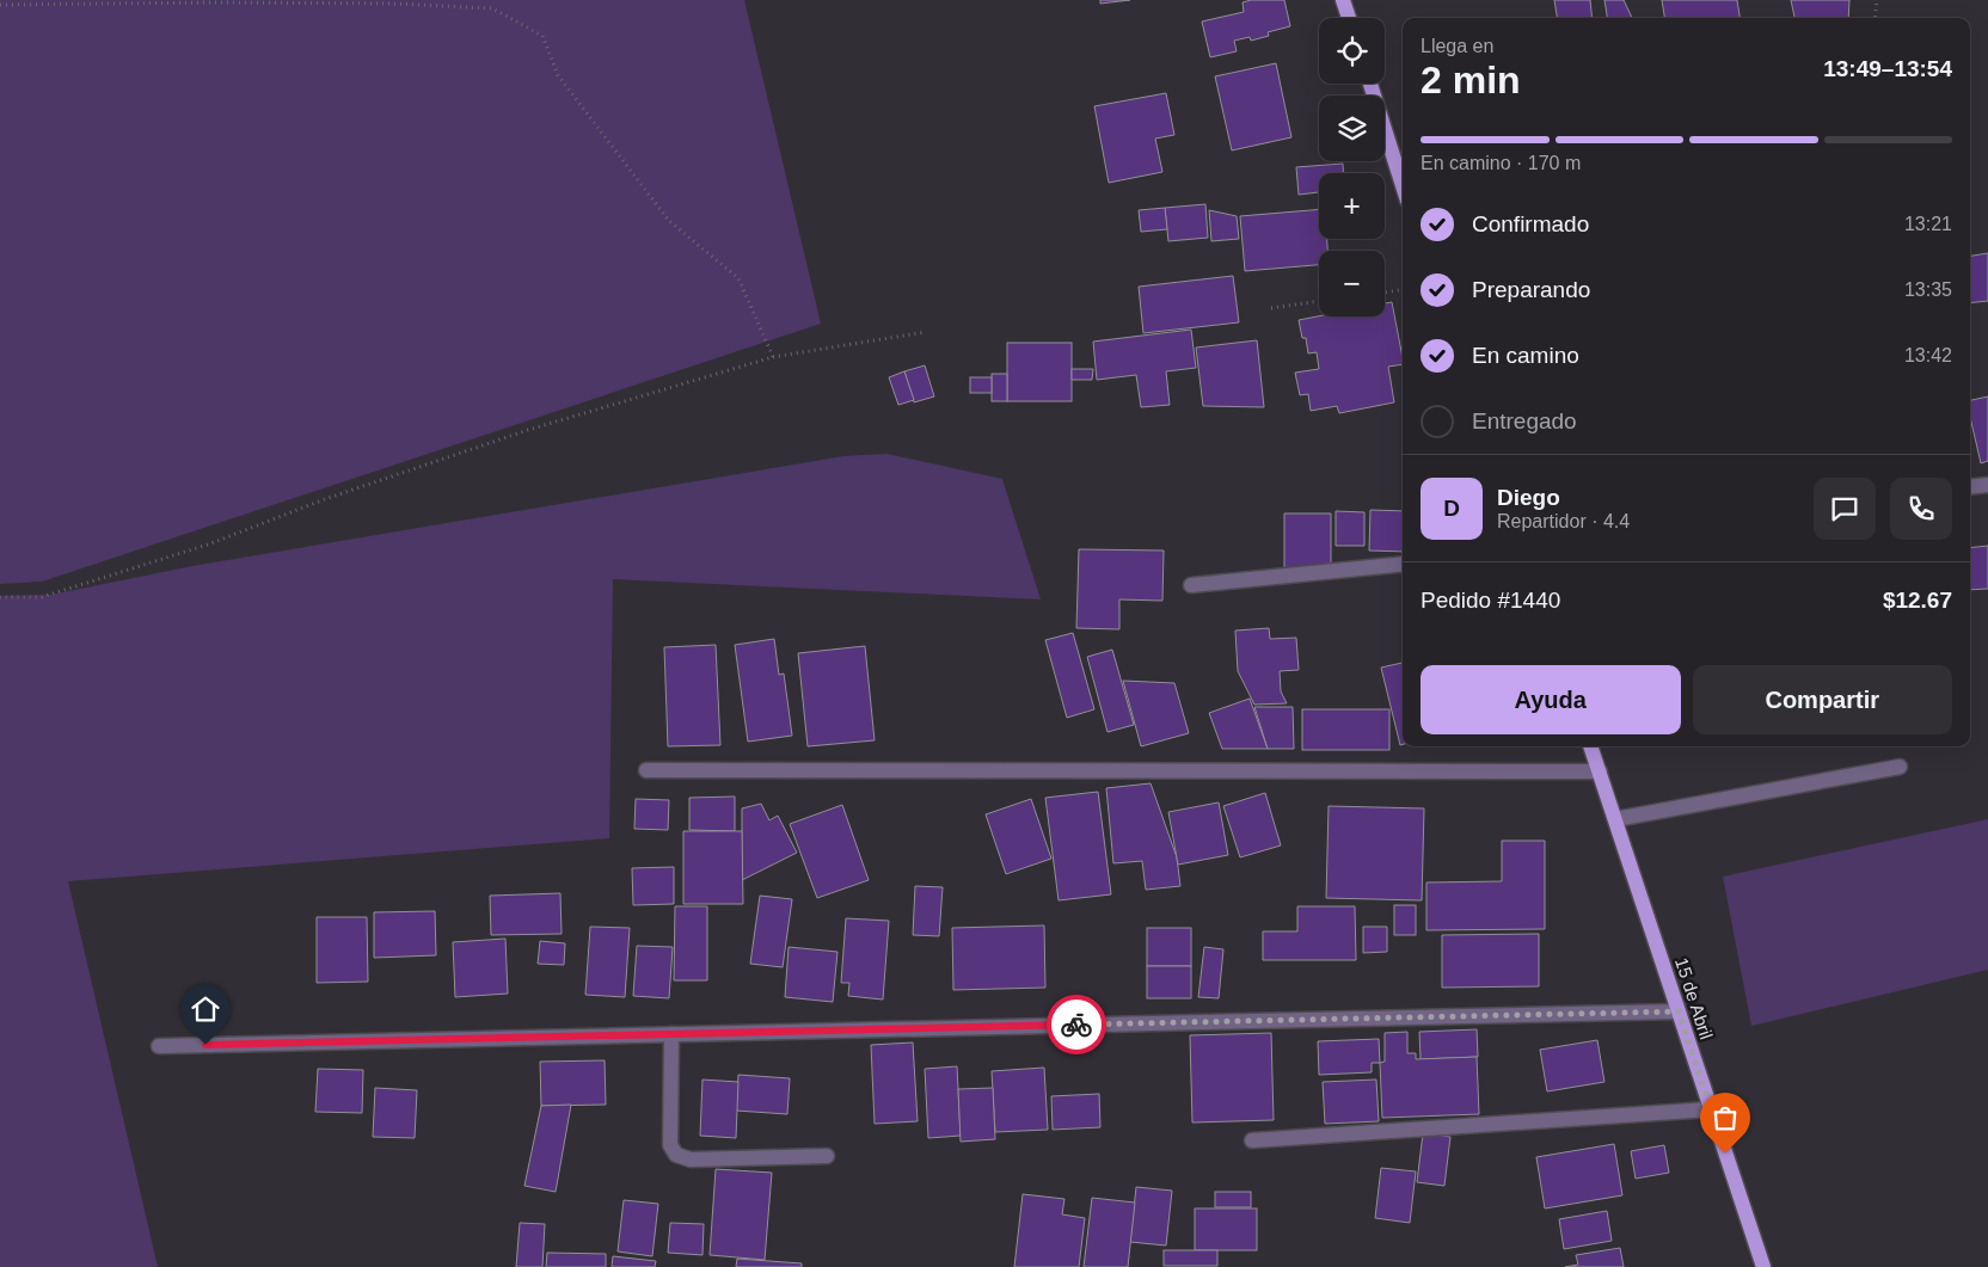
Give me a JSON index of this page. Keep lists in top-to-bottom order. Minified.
{"streets":{"main road":["15 de Abril"]},"page":{"map_buttons":["+","−"],"heading":["2 min","Llega en","13:49–13:54"],"panel":["Diego","Repartidor · 4.4","Pedido #1440","$12.67"],"bar":"En camino · 170 m","list":[["Confirmado","13:21"],["Preparando","13:35"],["En camino","13:42"],"Entregado"],"round":"D","buttons":["Ayuda","Compartir"]}}
